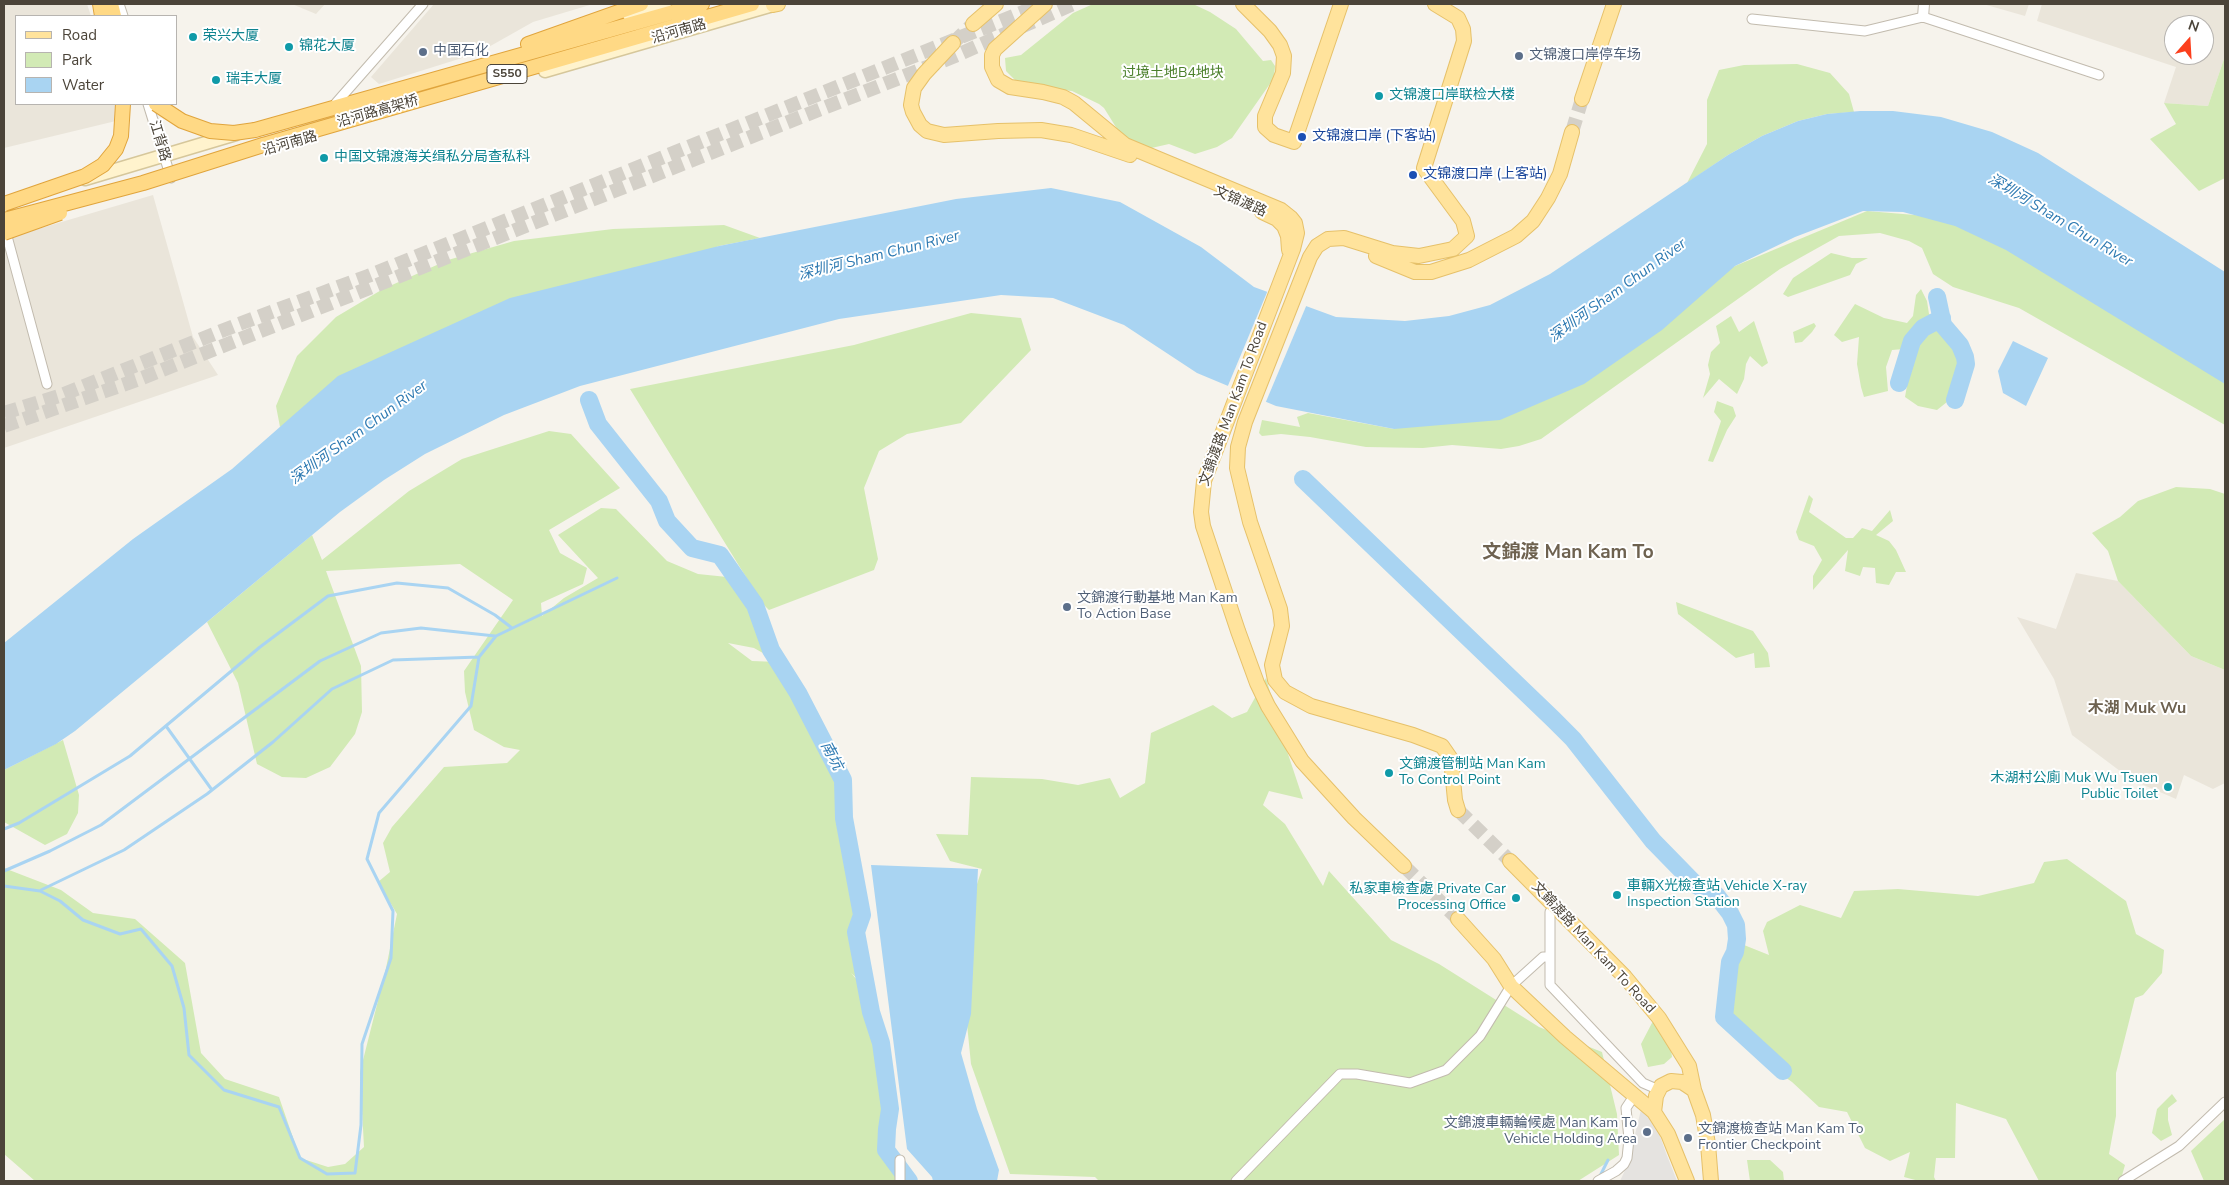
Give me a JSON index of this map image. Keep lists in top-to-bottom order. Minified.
{"streets":{"highway":["S550","沿河路高架桥"],"main road":["沿河南路","文锦渡路","文錦渡路 Man Kam To Road"],"street":["江背路"]},"crossings":[["沿河南路","江背路"],["文锦渡路","文錦渡路 Man Kam To Road"]],"districts":["文錦渡 Man Kam To","木湖 Muk Wu"],"water":["深圳河 Sham Chun River","南坑"],"parks":["过境土地B4地块"],"places":["荣兴大厦","锦花大厦","中国石化","文锦渡口岸停车场","瑞丰大厦","文锦渡口岸联检大楼","文锦渡口岸 (下客站)","中国文锦渡海关缉私分局查私科","文锦渡口岸 (上客站)","文錦渡行動基地 Man Kam To Action Base","文錦渡管制站 Man Kam To Control Point","木湖村公廁 Muk Wu Tsuen Public Toilet","車輛X光檢查站 Vehicle X-ray Inspection Station","私家車檢查處 Private Car Processing Office","文錦渡車輛輪候處 Man Kam To Vehicle Holding Area","文錦渡檢查站 Man Kam To Frontier Checkpoint"],"legend":["Road","Park","Water"],"north":"top"}
